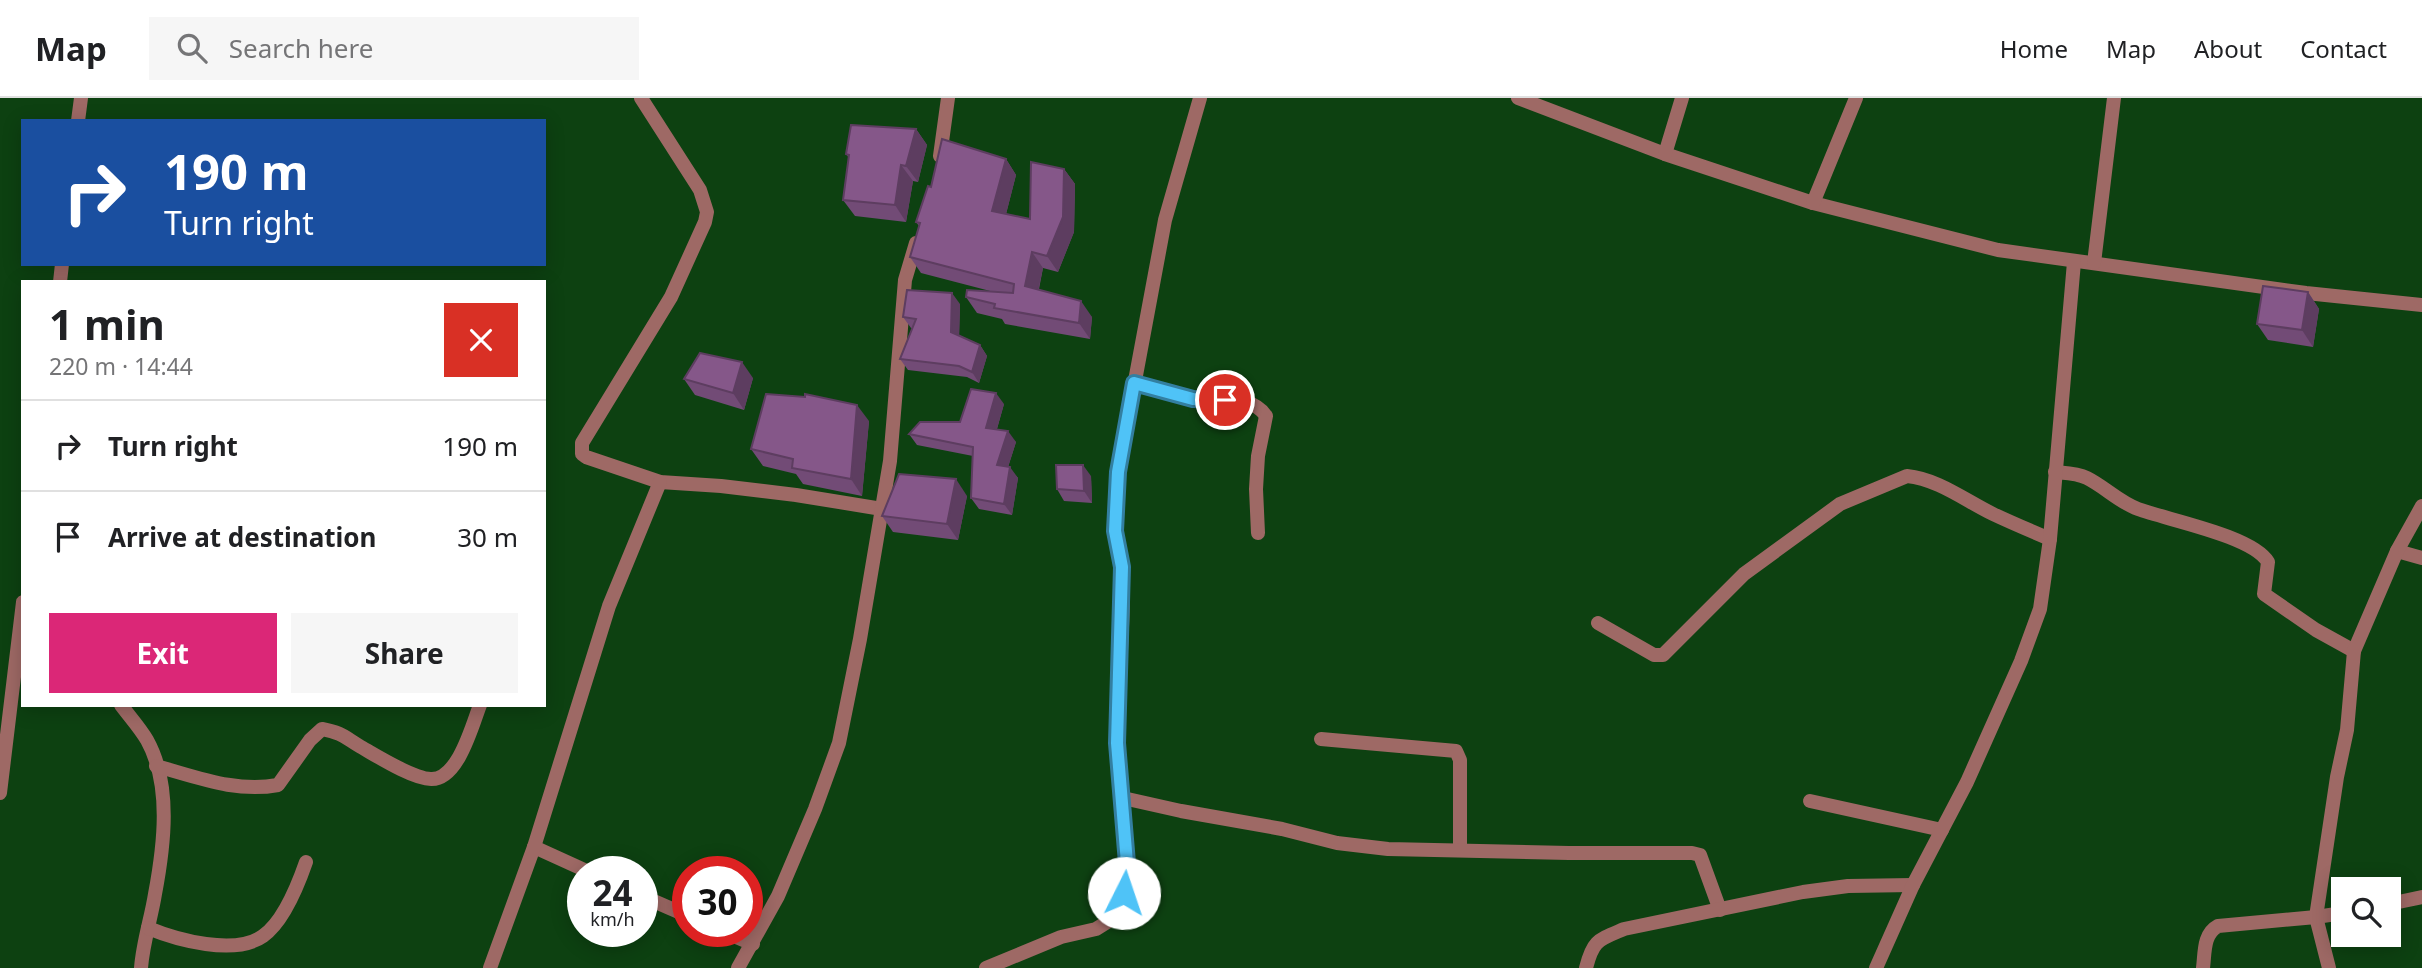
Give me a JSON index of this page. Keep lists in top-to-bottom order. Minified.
{"page":{"header":"Map","search":"Search here","nav":["Home","Map","About","Contact"],"turn":["190 m","Turn right"],"heading":["1 min","220 m · 14:44"],"list":[{"name":"Turn right","value":"190 m"},{"name":"Arrive at destination","value":"30 m"}],"buttons":["Exit","Share"],"speed":"24 km/h","limit":"30"}}
